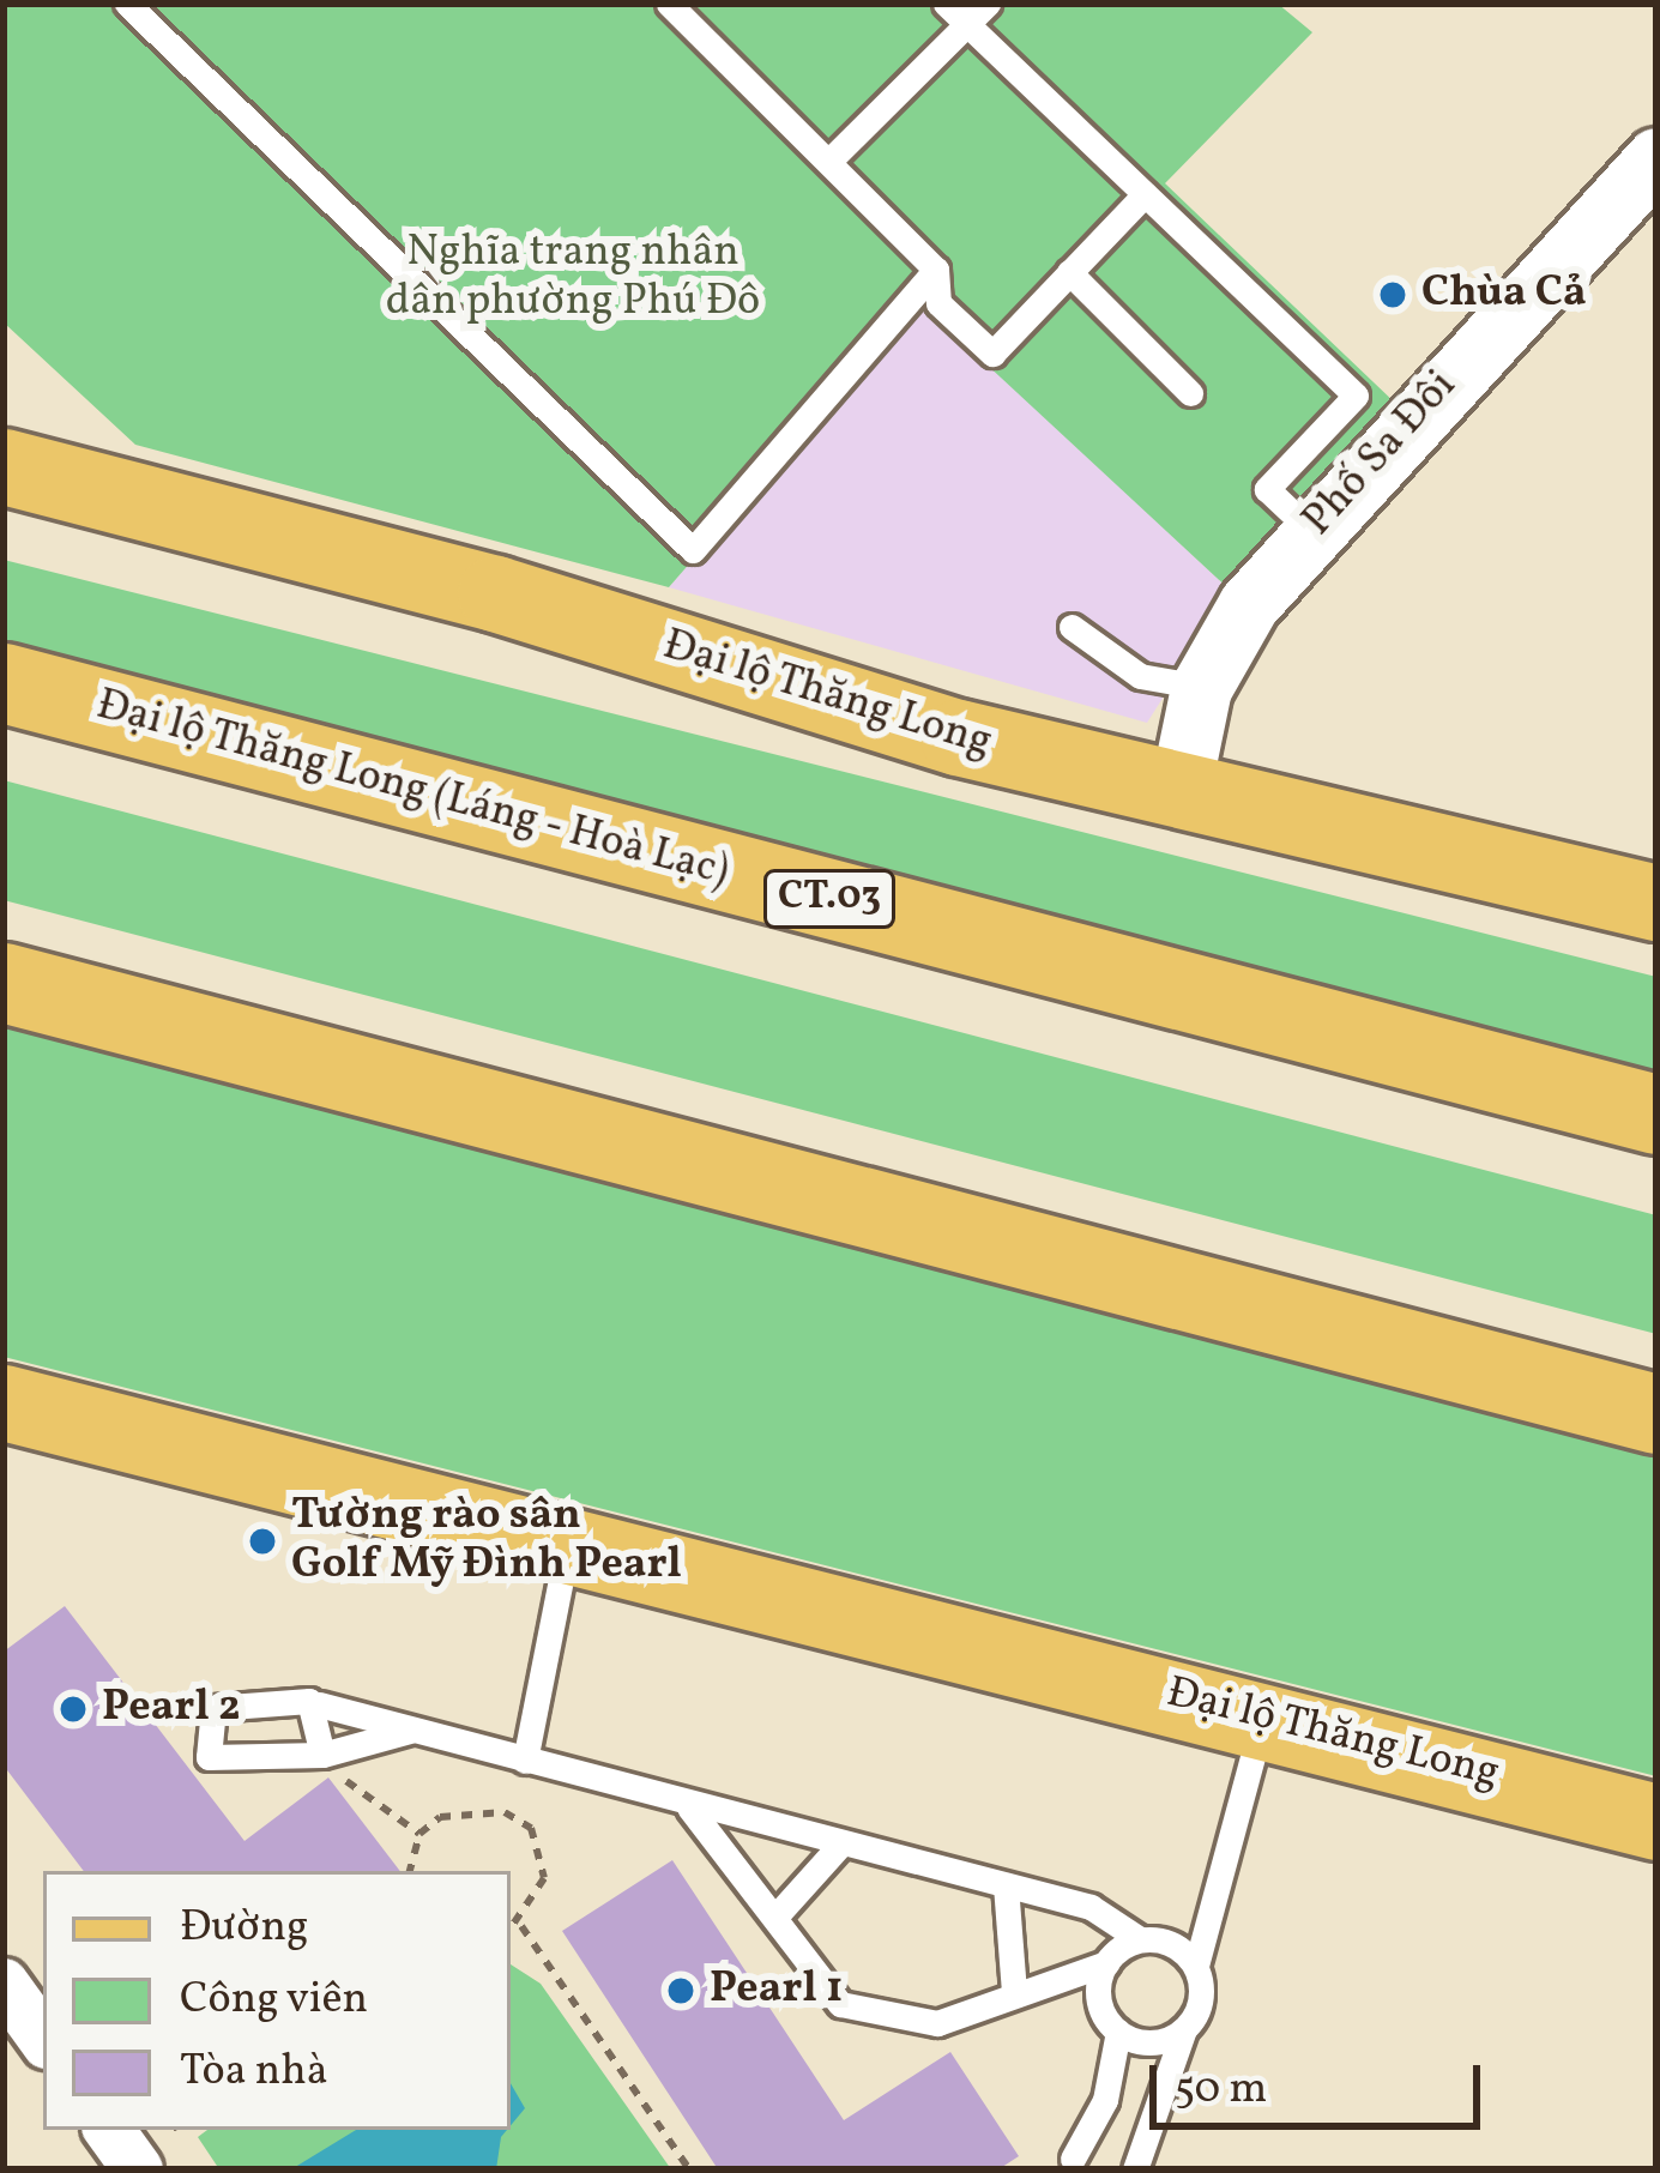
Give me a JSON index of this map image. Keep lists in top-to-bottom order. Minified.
{"streets":{"highway":["Đại lộ Thăng Long (Láng - Hoà Lạc)","CT.03"],"main road":["Đại lộ Thăng Long"],"street":["Phố Sa Đôi"]},"crossings":[["Phố Sa Đôi","Đại lộ Thăng Long"]],"parks":["Nghĩa trang nhân dân phường Phú Đô"],"places":["Chùa Cả","Tường rào sân Golf Mỹ Đình Pearl","Pearl 2","Pearl 1"],"legend":["Đường","Công viên","Tòa nhà"],"scale_bar":"50 m"}
